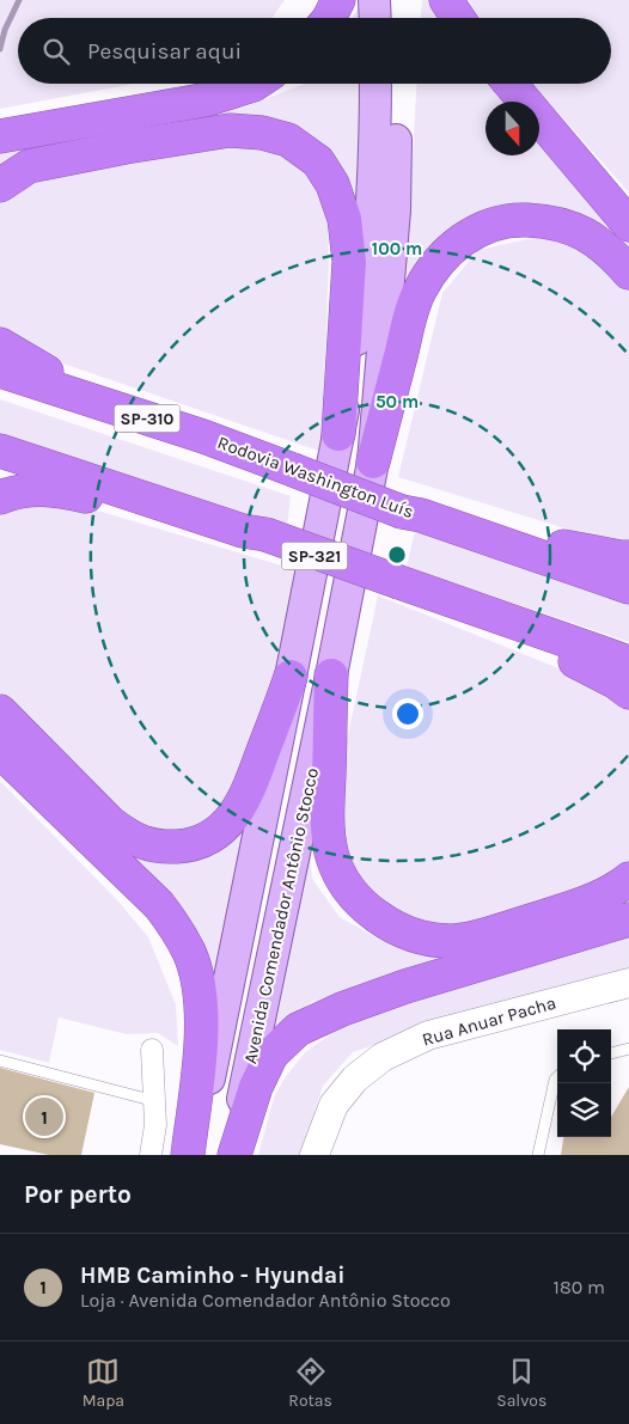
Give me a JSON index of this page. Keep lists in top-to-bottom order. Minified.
{"streets":{"highway":["SP-310","Rodovia Washington Luís"],"main road":["SP-321","Avenida Comendador Antônio Stocco"],"street":["Rua Anuar Pacha"]},"crossings":[["SP-321","Avenida Comendador Antônio Stocco"]],"north":"bottom","page":{"search":"Pesquisar aqui","pins":"1","heading":"Por perto","list":[{"mark":"1","name":"HMB Caminho - Hyundai","note":"Loja · Avenida Comendador Antônio Stocco","value":"180 m"}],"nav":["Mapa","Rotas","Salvos"]},"rings":["100 m","50 m"]}
